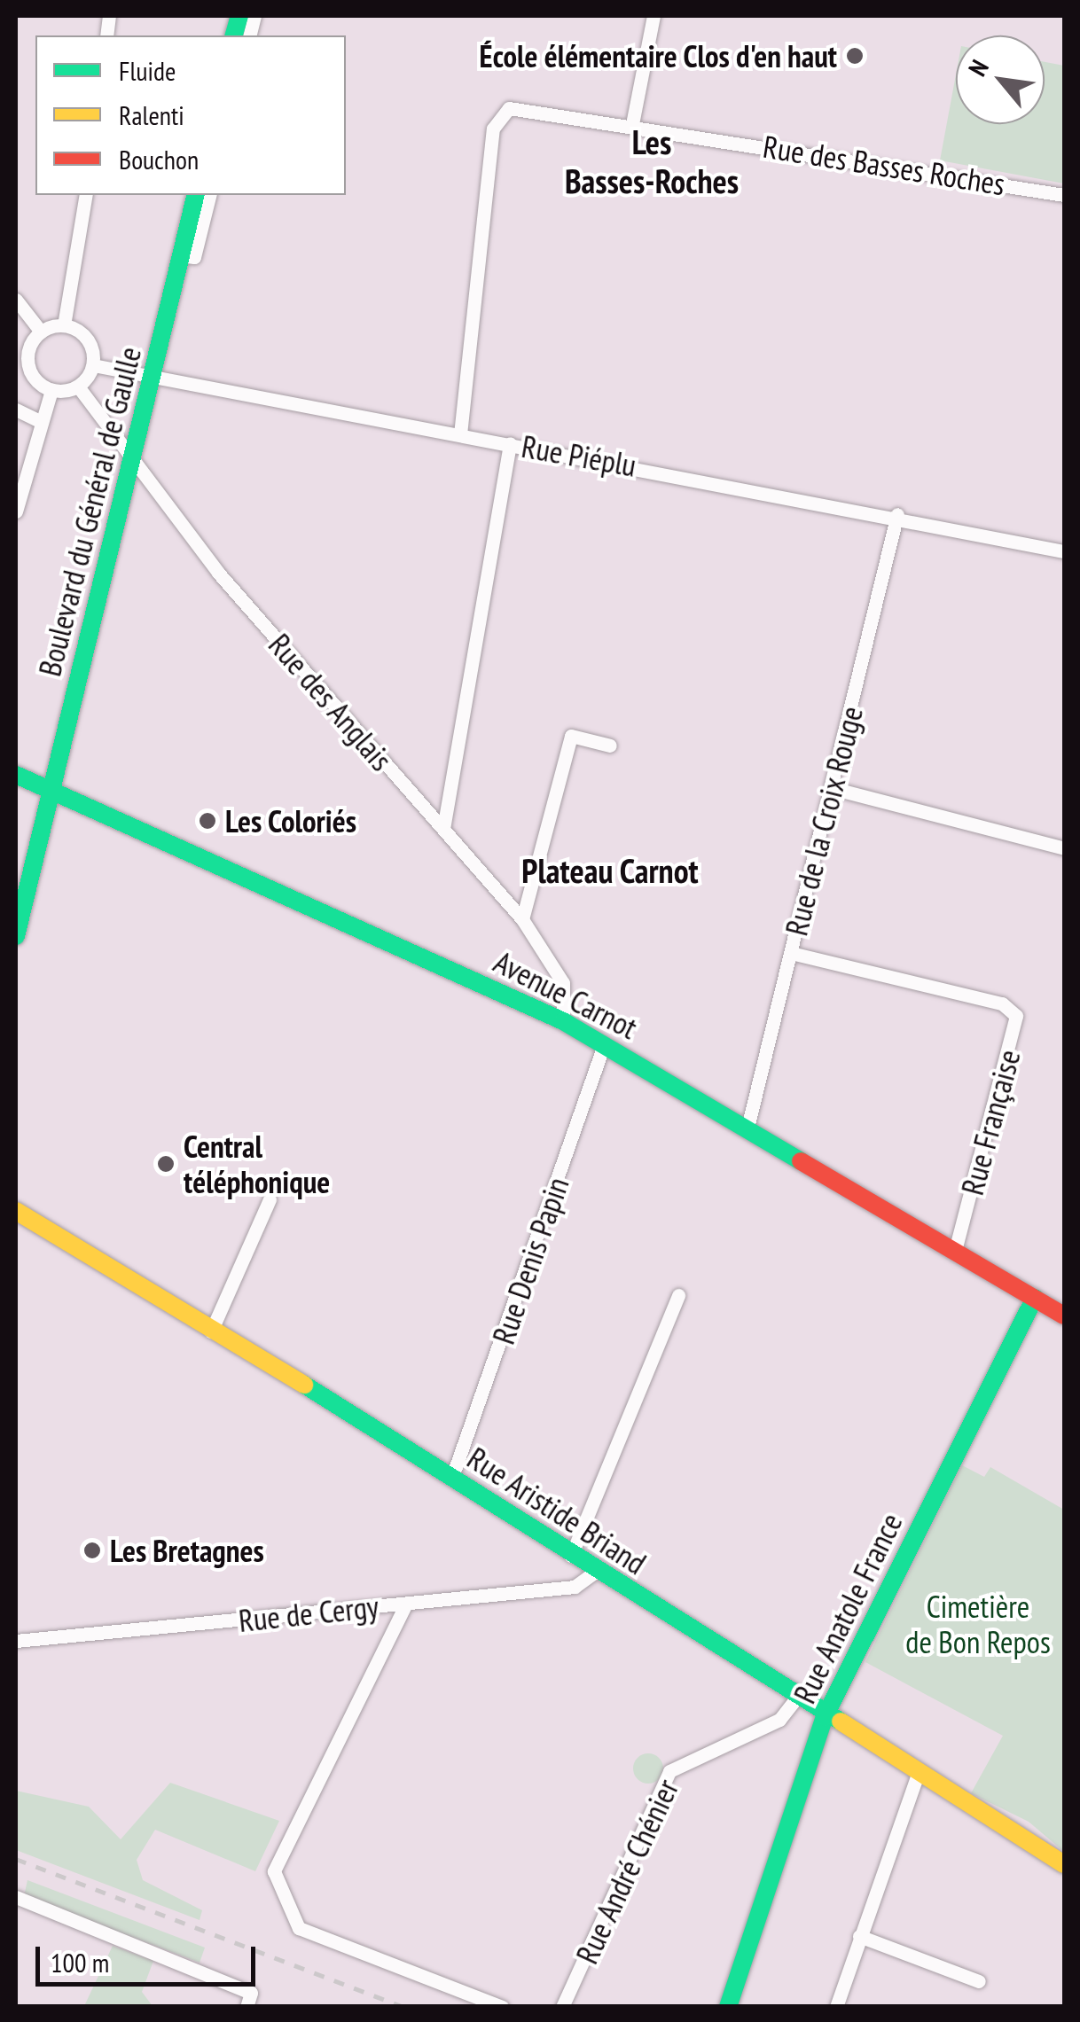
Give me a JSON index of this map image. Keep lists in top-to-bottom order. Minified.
{"streets":{"street":["Rue des Basses Roches","Rue Piéplu","Boulevard du Général de Gaulle","Rue des Anglais","Rue de la Croix Rouge","Avenue Carnot","Rue Française","Rue Denis Papin","Rue Aristide Briand","Rue Anatole France","Rue de Cergy","Rue André Chénier"]},"crossings":[["Rue des Basses Roches","Rue Piéplu"],["Rue Piéplu","Boulevard du Général de Gaulle"],["Rue Piéplu","Rue des Anglais"],["Rue Piéplu","Rue de la Croix Rouge"],["Boulevard du Général de Gaulle","Rue des Anglais"],["Boulevard du Général de Gaulle","Avenue Carnot"],["Rue des Anglais","Avenue Carnot"],["Rue de la Croix Rouge","Avenue Carnot"],["Rue de la Croix Rouge","Rue Française"],["Avenue Carnot","Rue Française"],["Avenue Carnot","Rue Denis Papin"],["Avenue Carnot","Rue Anatole France"],["Rue Denis Papin","Rue Aristide Briand"],["Rue Aristide Briand","Rue Anatole France"],["Rue Aristide Briand","Rue de Cergy"],["Rue Aristide Briand","Rue André Chénier"]],"districts":["Les Basses-Roches","Plateau Carnot"],"parks":["Cimetière de Bon Repos"],"places":["École élémentaire Clos d'en haut","Les Coloriés","Central téléphonique","Les Bretagnes"],"legend":["Fluide","Ralenti","Bouchon"],"scale_bar":"100 m","north":"top left"}
